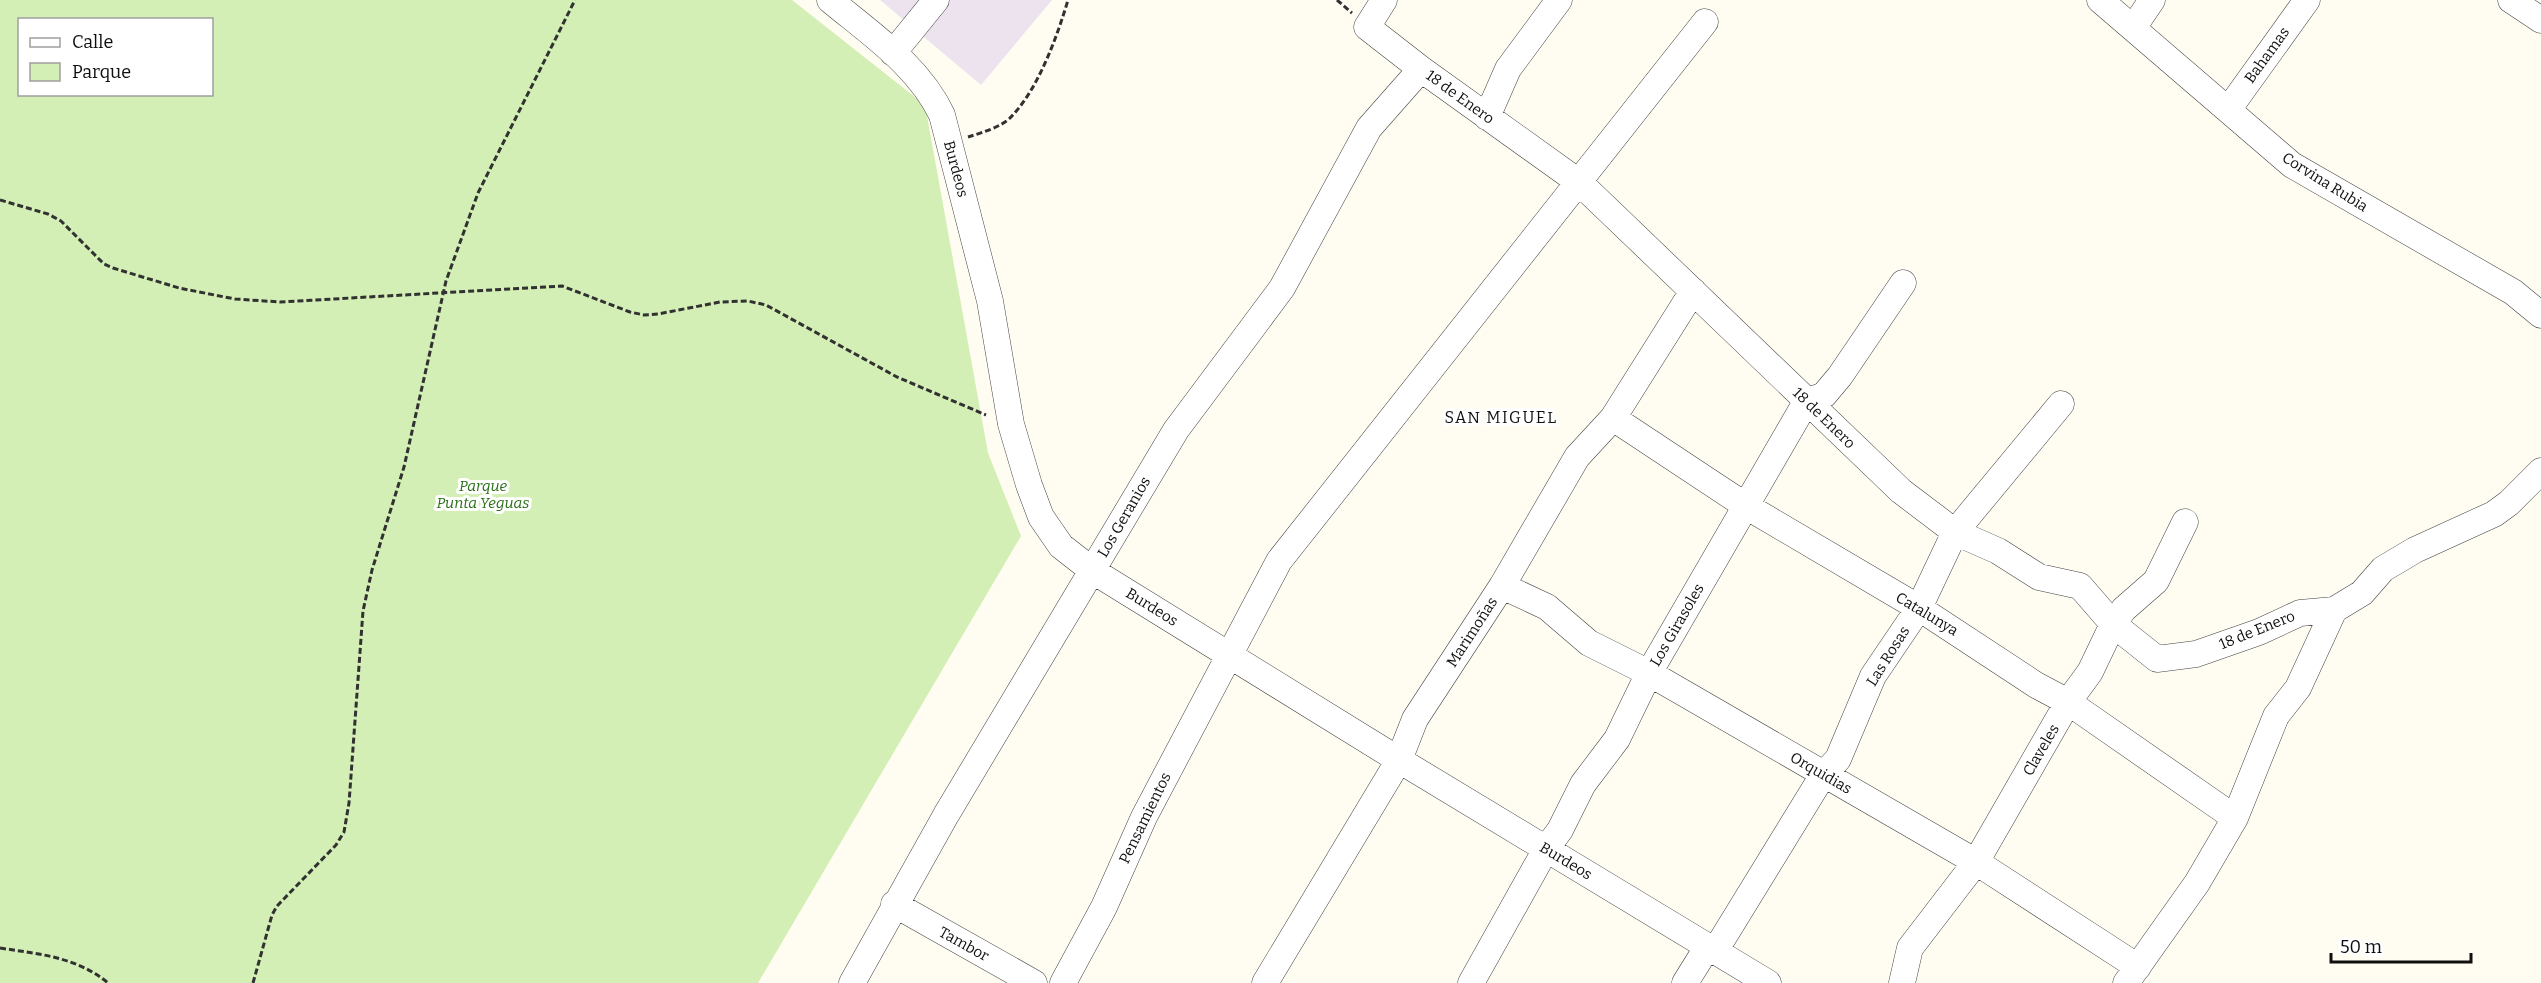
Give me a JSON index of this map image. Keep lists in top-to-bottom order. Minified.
{"streets":{"street":["Bahamas","18 de Enero","Burdeos","Corvina Rubia","Los Geranios","Catalunya","Los Girasoles","Marimoñas","Las Rosas","Claveles","Orquidias","Pensamientos","Tambor"]},"crossings":[["Bahamas","Corvina Rubia"],["18 de Enero","Los Geranios"],["18 de Enero","Los Girasoles"],["18 de Enero","Marimoñas"],["18 de Enero","Las Rosas"],["18 de Enero","Claveles"],["18 de Enero","Pensamientos"],["Burdeos","Los Geranios"],["Burdeos","Los Girasoles"],["Burdeos","Marimoñas"],["Burdeos","Las Rosas"],["Burdeos","Pensamientos"],["Los Geranios","Tambor"],["Catalunya","Los Girasoles"],["Catalunya","Marimoñas"],["Catalunya","Las Rosas"],["Catalunya","Claveles"],["Los Girasoles","Orquidias"],["Marimoñas","Orquidias"],["Las Rosas","Orquidias"],["Claveles","Orquidias"]],"districts":["SAN MIGUEL"],"parks":["Parque Punta Yeguas"],"legend":["Calle","Parque"],"scale_bar":"50 m"}
